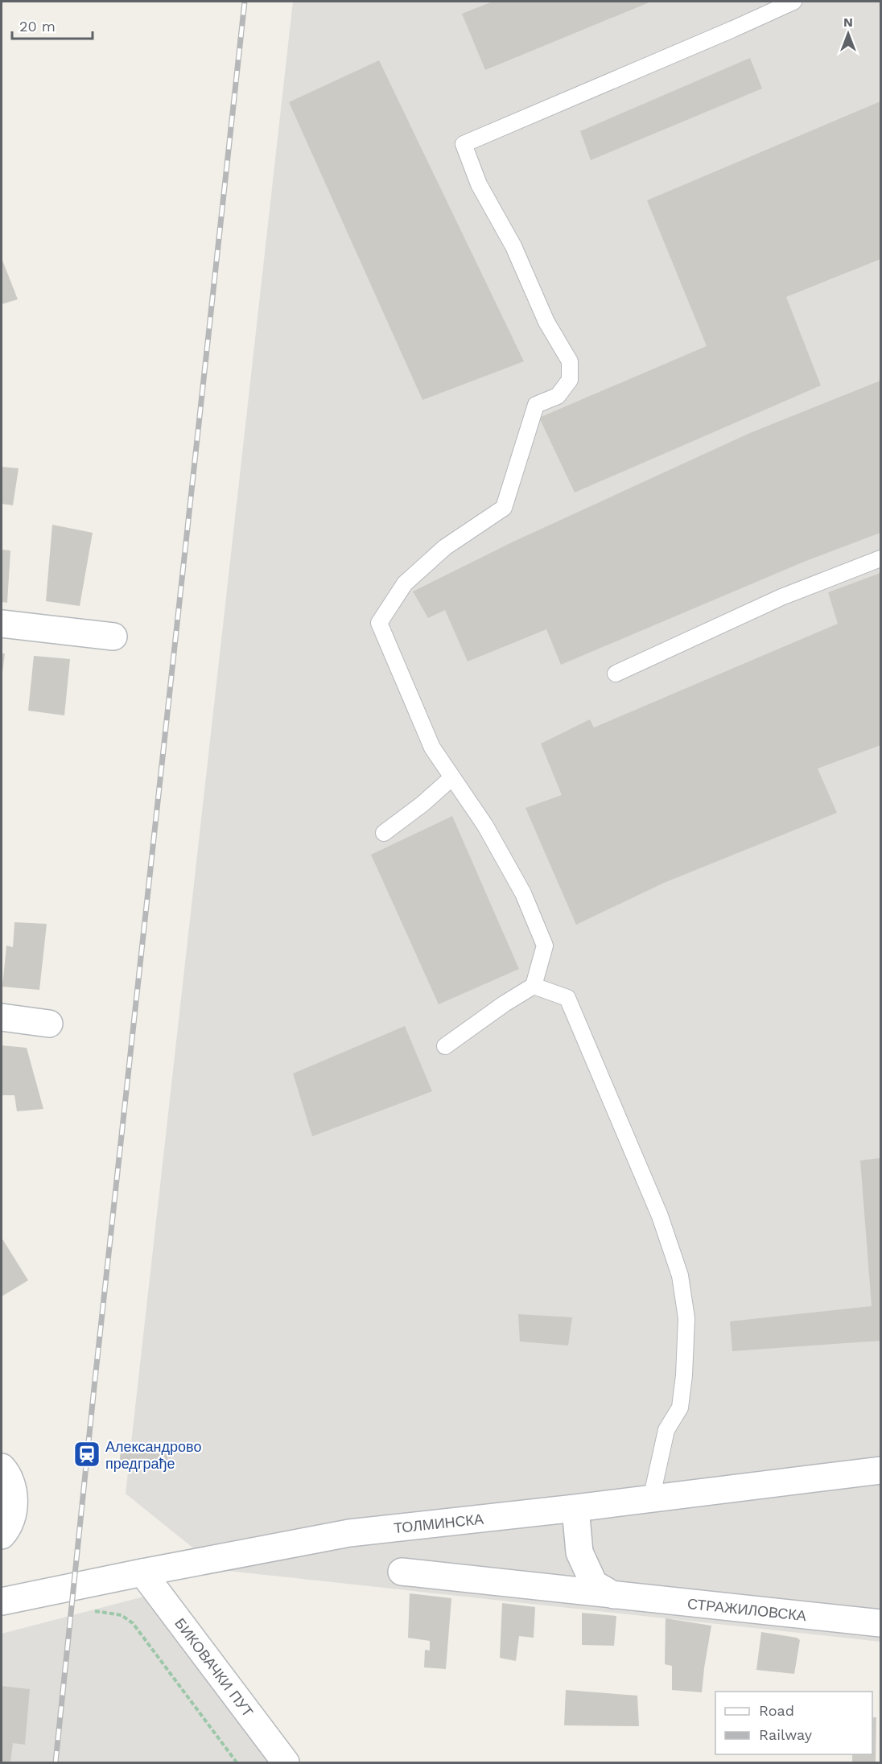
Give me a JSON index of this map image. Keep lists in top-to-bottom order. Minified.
{"streets":{"street":["ТОЛМИНСКА","СТРАЖИЛОВСКА","БИКОВАЧКИ ПУТ"]},"crossings":[["ТОЛМИНСКА","СТРАЖИЛОВСКА"],["ТОЛМИНСКА","БИКОВАЧКИ ПУТ"]],"places":{"station":["Александрово предграђе"]},"legend":["Road","Railway"],"scale_bar":"20 m","north":"top"}
